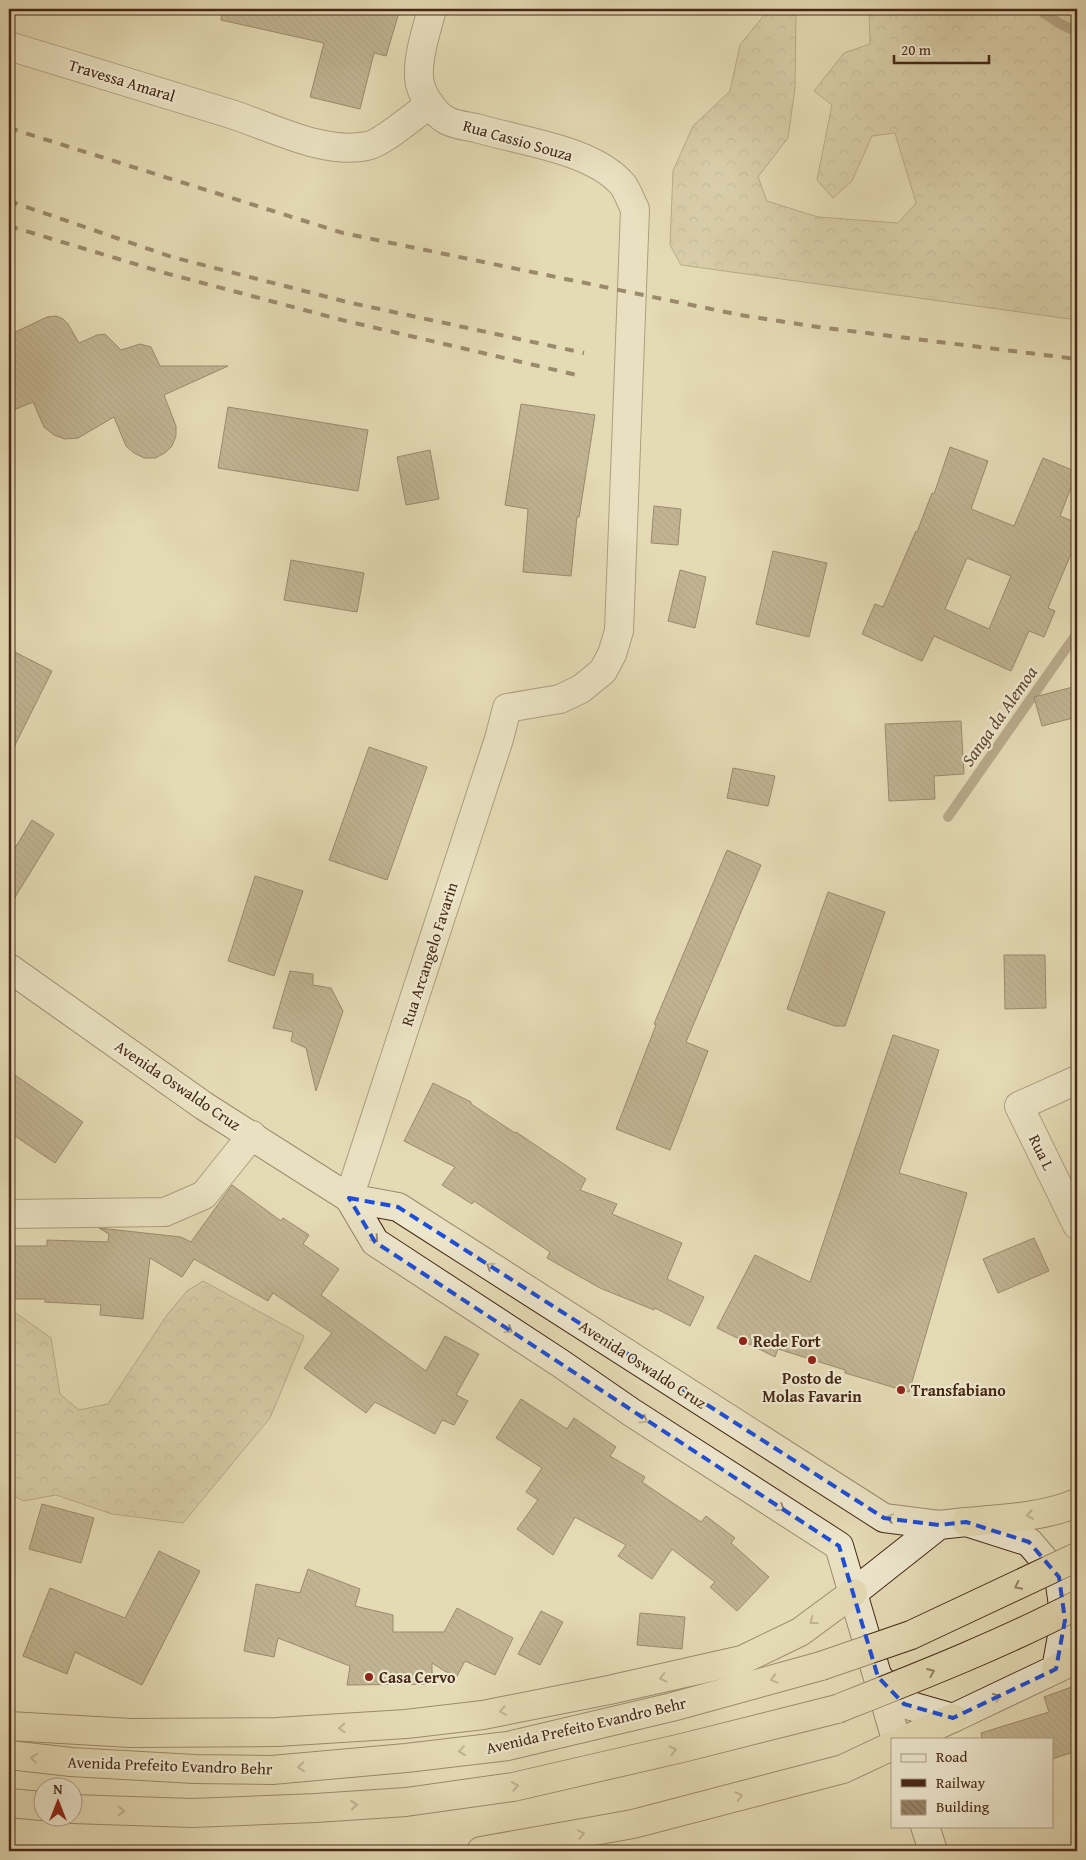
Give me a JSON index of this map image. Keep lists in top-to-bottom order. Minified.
{"streets":{"highway":["Avenida Prefeito Evandro Behr"],"street":["Travessa Amaral","Rua Cassio Souza","Rua Arcangelo Favarin","Avenida Oswaldo Cruz","Rua L"]},"crossings":[["Travessa Amaral","Rua Cassio Souza"],["Rua Cassio Souza","Rua Arcangelo Favarin"],["Rua Arcangelo Favarin","Avenida Oswaldo Cruz"]],"water":["Sanga da Alemoa"],"places":["Rede Fort","Posto de Molas Favarin","Transfabiano","Casa Cervo"],"legend":["Road","Railway","Building"],"scale_bar":"20 m","north":"top"}
